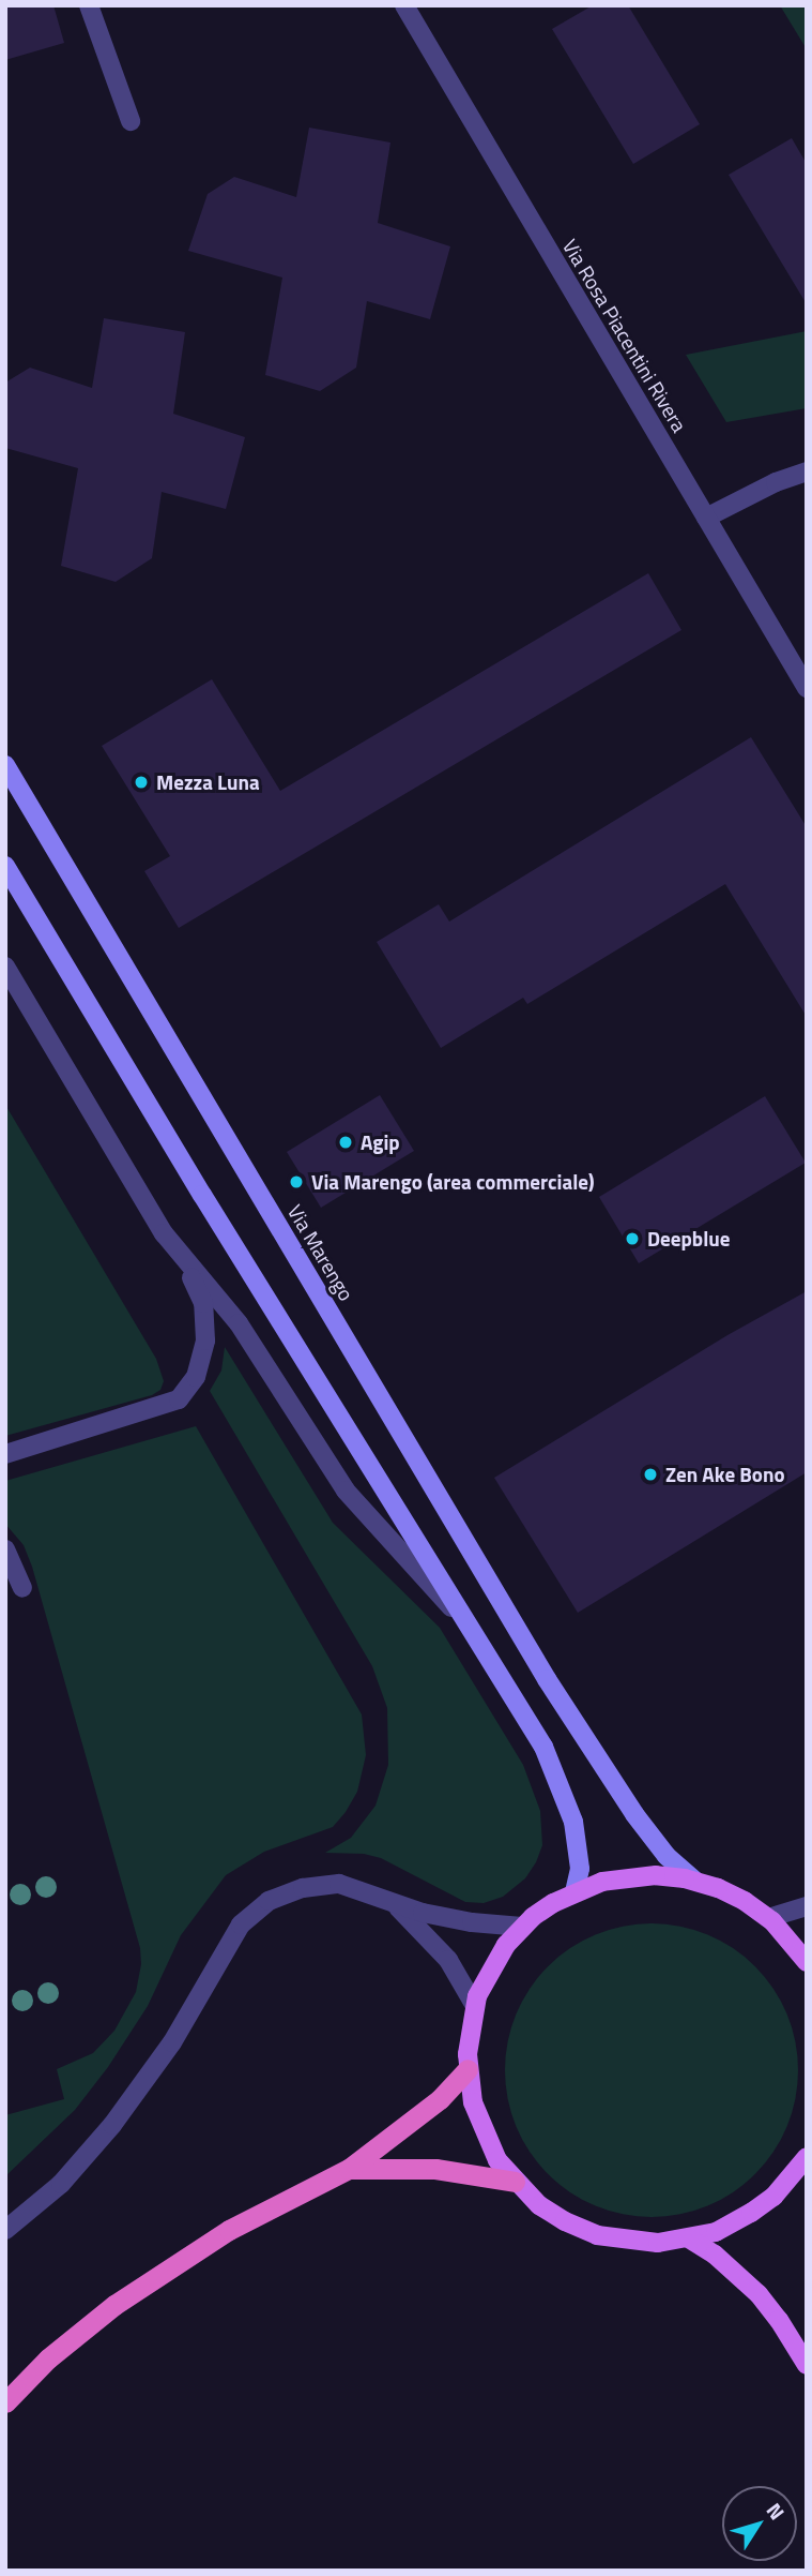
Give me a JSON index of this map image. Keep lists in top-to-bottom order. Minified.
{"streets":{"main road":["Via Marengo"],"street":["Via Rosa Piacentini Rivera"]},"places":["Mezza Luna","Agip","Via Marengo (area commerciale)","Deepblue","Zen Ake Bono"],"north":"top right"}
